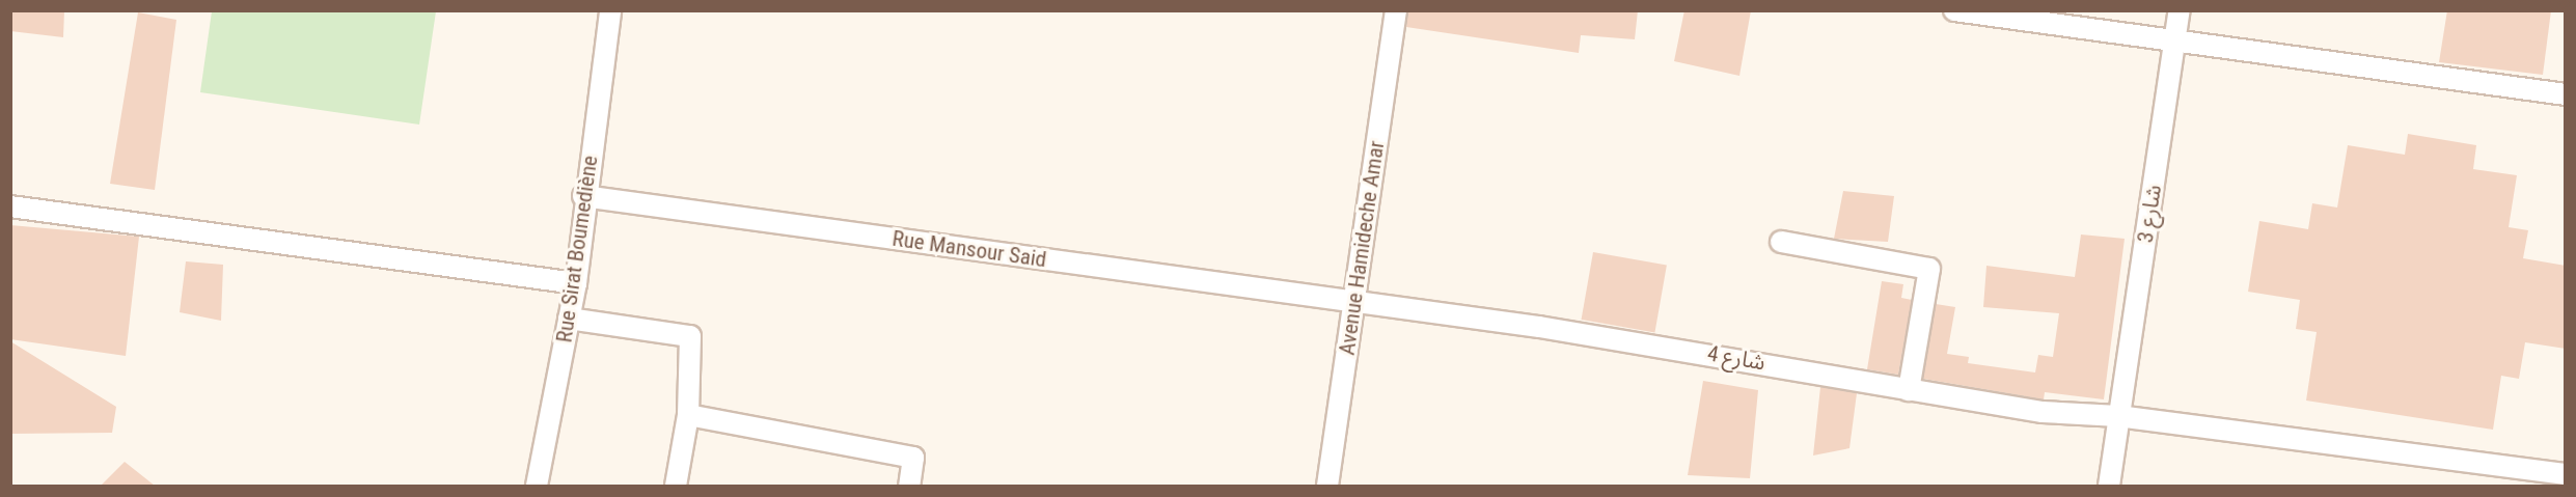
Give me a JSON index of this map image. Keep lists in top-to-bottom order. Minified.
{"streets":{"street":["شارع 3","Avenue Hamideche Amar","Rue Sirat Boumediène","Rue Mansour Said","شارع 4"]},"crossings":[["شارع 3","شارع 4"],["Avenue Hamideche Amar","Rue Mansour Said"],["Avenue Hamideche Amar","شارع 4"],["Rue Sirat Boumediène","Rue Mansour Said"],["Rue Mansour Said","شارع 4"]]}
